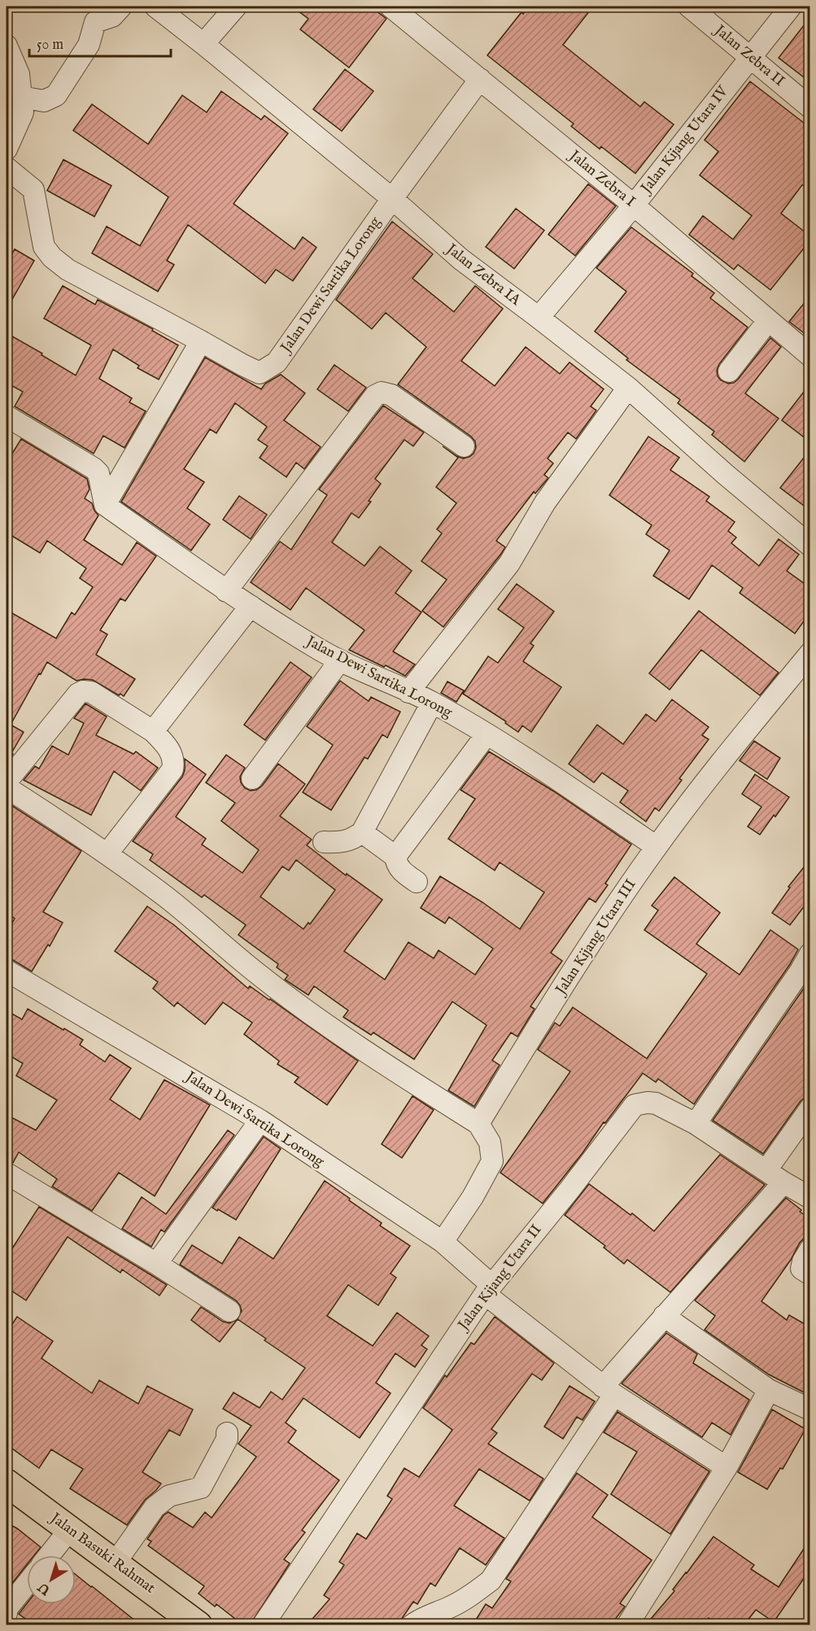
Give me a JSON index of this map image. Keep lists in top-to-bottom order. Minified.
{"streets":{"highway":["Jalan Basuki Rahmat"],"street":["Jalan Zebra II","Jalan Kijang Utara IV","Jalan Zebra I","Jalan Zebra IA","Jalan Dewi Sartika Lorong","Jalan Kijang Utara III","Jalan Kijang Utara II"]},"crossings":[["Jalan Zebra II","Jalan Kijang Utara IV"],["Jalan Kijang Utara IV","Jalan Zebra I"],["Jalan Kijang Utara IV","Jalan Zebra IA"],["Jalan Zebra IA","Jalan Dewi Sartika Lorong"],["Jalan Dewi Sartika Lorong","Jalan Kijang Utara III"],["Jalan Dewi Sartika Lorong","Jalan Kijang Utara II"]],"scale_bar":"50 m","north":"bottom left"}
